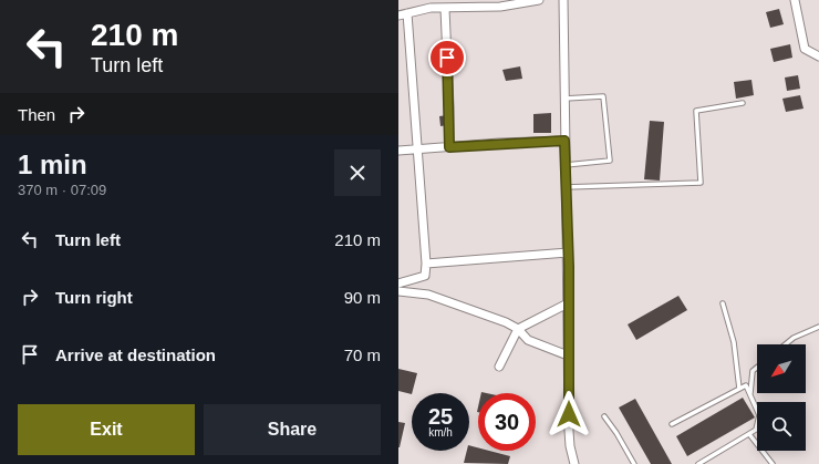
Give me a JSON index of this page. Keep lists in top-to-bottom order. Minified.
{"north":"bottom left","page":{"turn":["210 m","Turn left"],"then":"Then","heading":["1 min","370 m · 07:09"],"list":[{"name":"Turn left","value":"210 m"},{"name":"Turn right","value":"90 m"},{"name":"Arrive at destination","value":"70 m"}],"speed":"25 km/h","limit":"30","buttons":["Exit","Share"]}}
